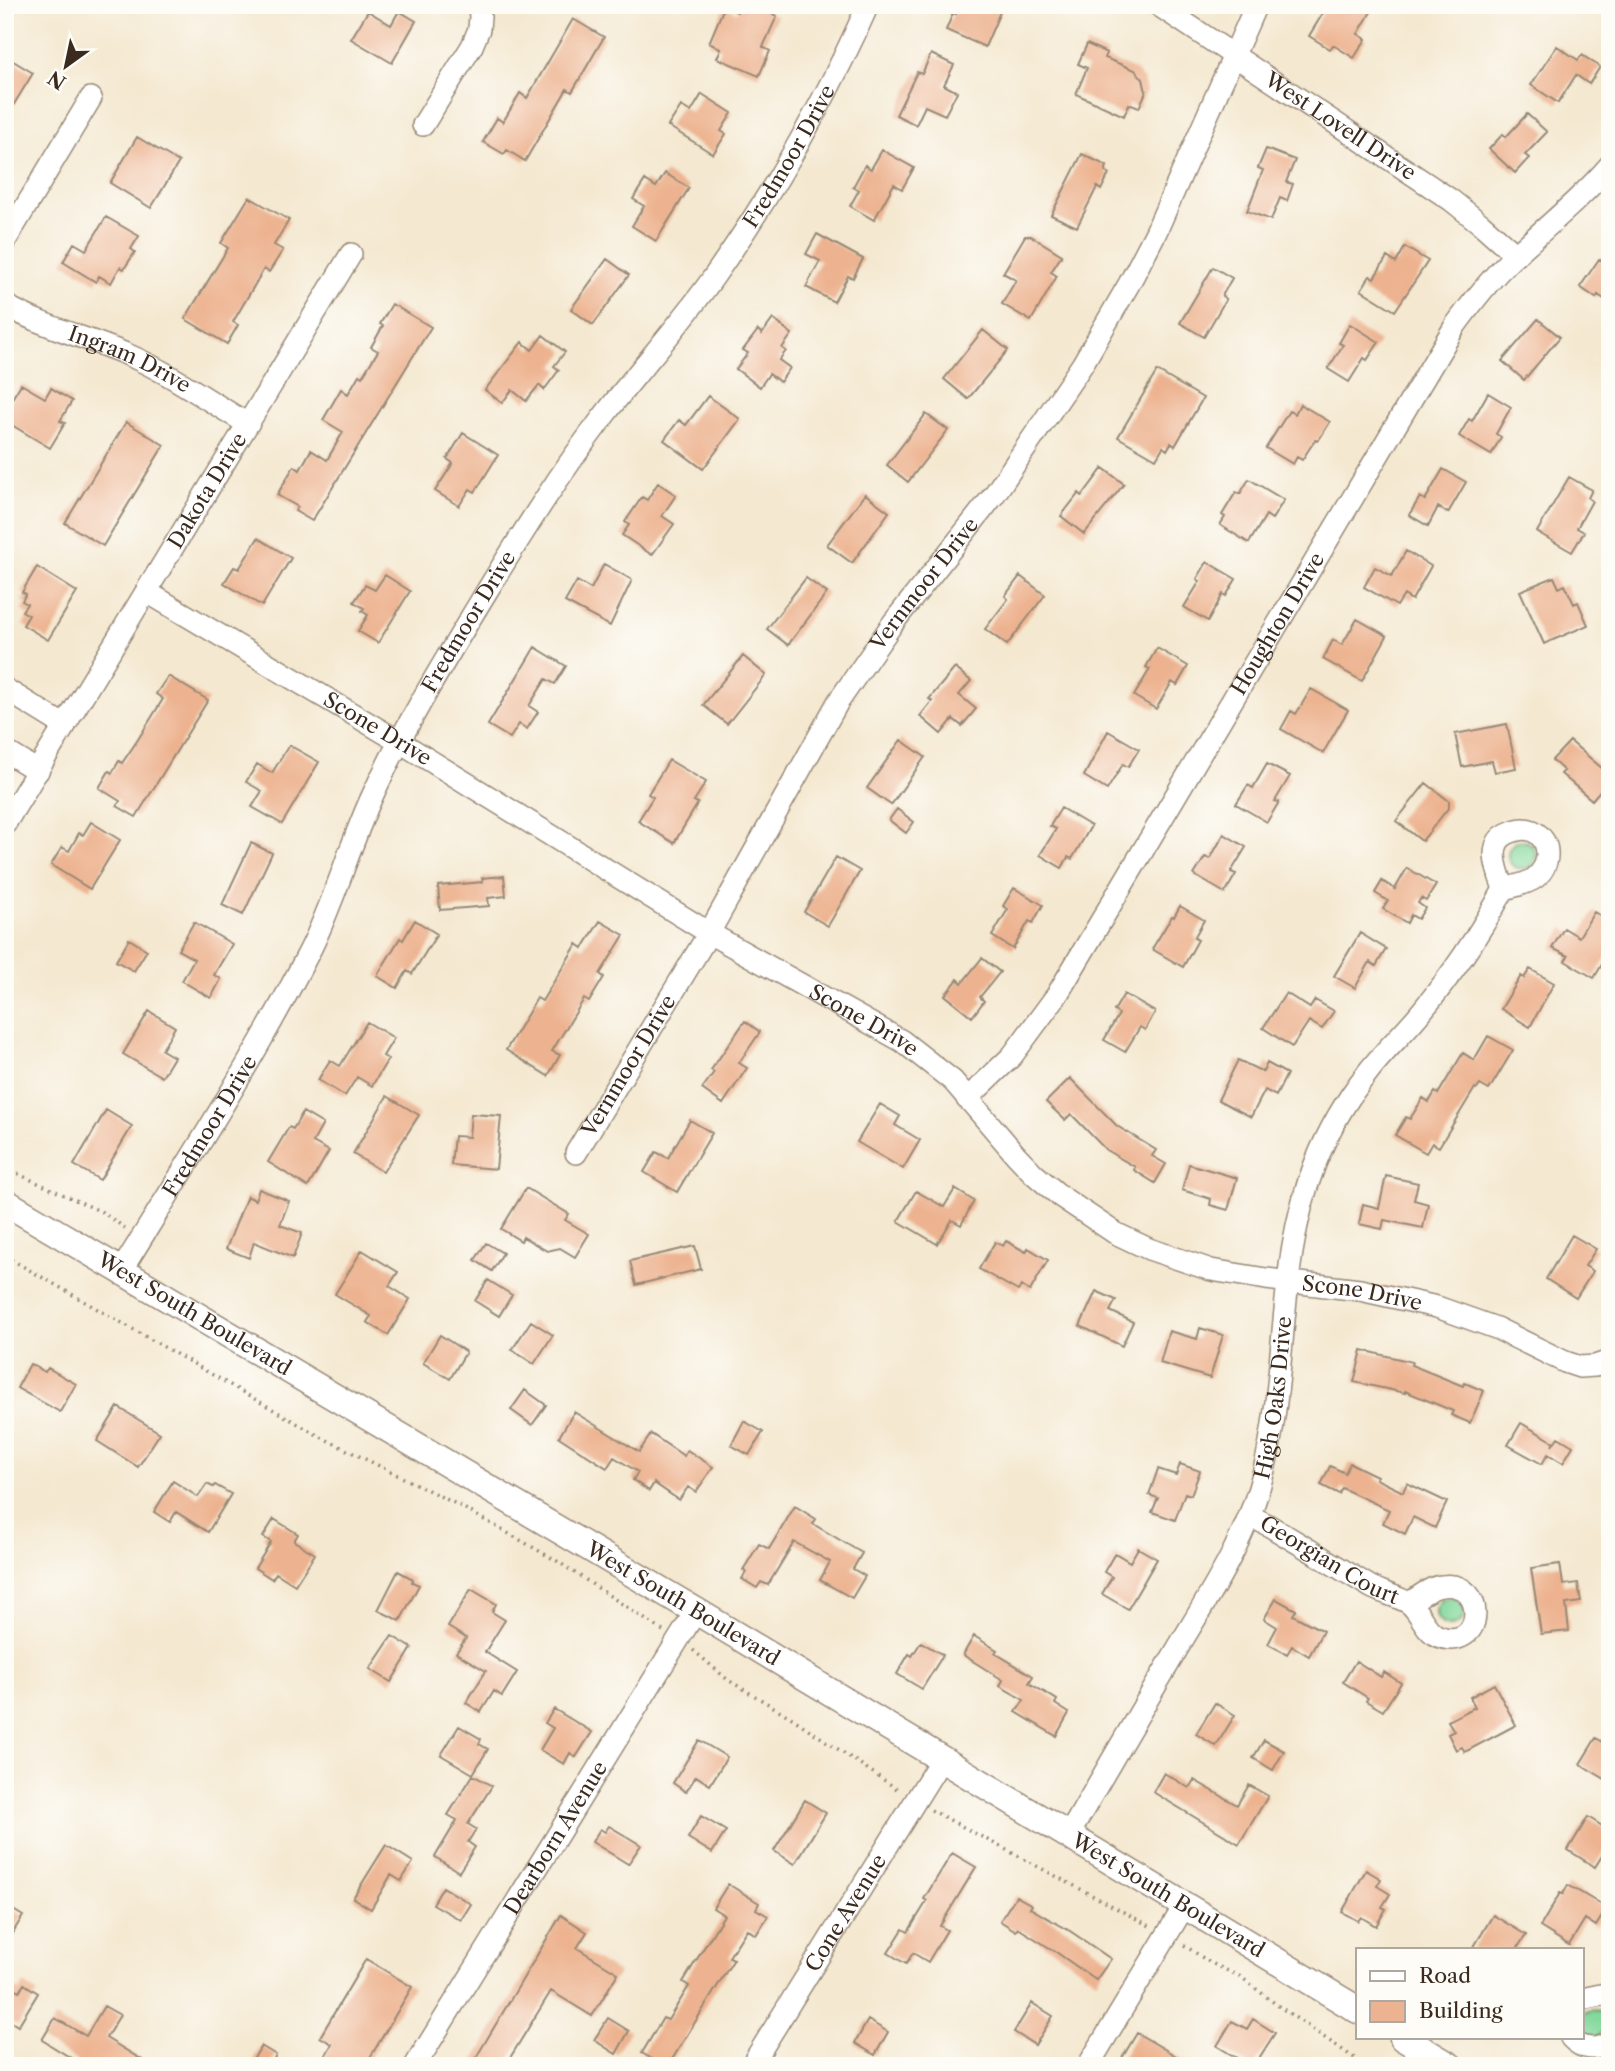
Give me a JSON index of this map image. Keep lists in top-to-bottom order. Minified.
{"streets":{"street":["West Lovell Drive","Fredmoor Drive","Ingram Drive","Dakota Drive","Vernmoor Drive","Houghton Drive","Scone Drive","West South Boulevard","High Oaks Drive","Georgian Court","Dearborn Avenue","Cone Avenue"]},"crossings":[["West Lovell Drive","Vernmoor Drive"],["West Lovell Drive","Houghton Drive"],["Fredmoor Drive","Scone Drive"],["Fredmoor Drive","West South Boulevard"],["Ingram Drive","Dakota Drive"],["Dakota Drive","Scone Drive"],["Vernmoor Drive","Scone Drive"],["Houghton Drive","Scone Drive"],["Scone Drive","High Oaks Drive"],["West South Boulevard","High Oaks Drive"],["West South Boulevard","Dearborn Avenue"],["West South Boulevard","Cone Avenue"],["High Oaks Drive","Georgian Court"]],"legend":["Road","Building"],"north":"bottom left"}
